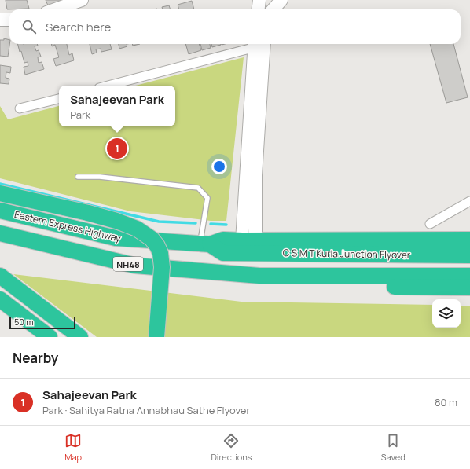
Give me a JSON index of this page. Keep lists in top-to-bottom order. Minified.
{"streets":{"highway":["Eastern Express Highway","C S M T Kurla Junction Flyover","NH48"]},"crossings":[["Eastern Express Highway","C S M T Kurla Junction Flyover"]],"scale_bar":"50 m","page":{"search":"Search here","popup":["Sahajeevan Park","Park"],"pins":"1","scale":"50 m","heading":"Nearby","list":[{"mark":"1","name":"Sahajeevan Park","note":"Park · Sahitya Ratna Annabhau Sathe Flyover","value":"80 m"}],"nav":["Map","Directions","Saved"]}}
